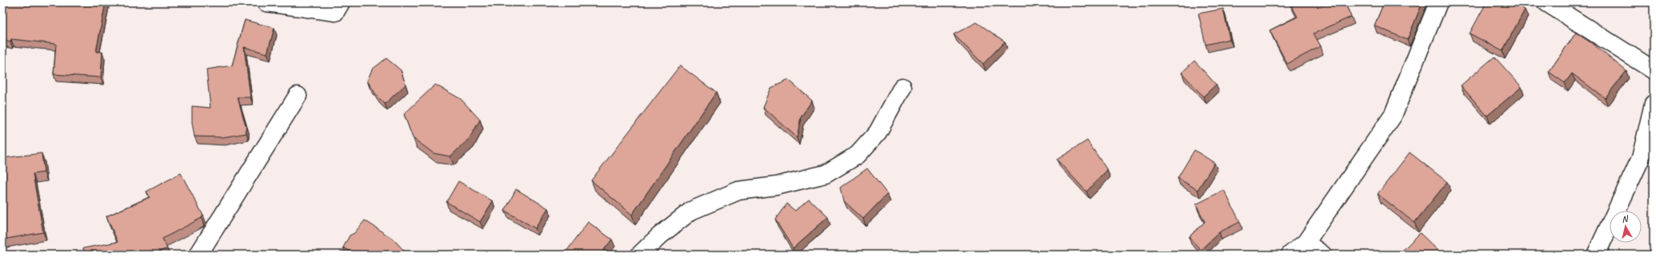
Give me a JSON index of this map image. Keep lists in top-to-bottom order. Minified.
{"north":"top"}
